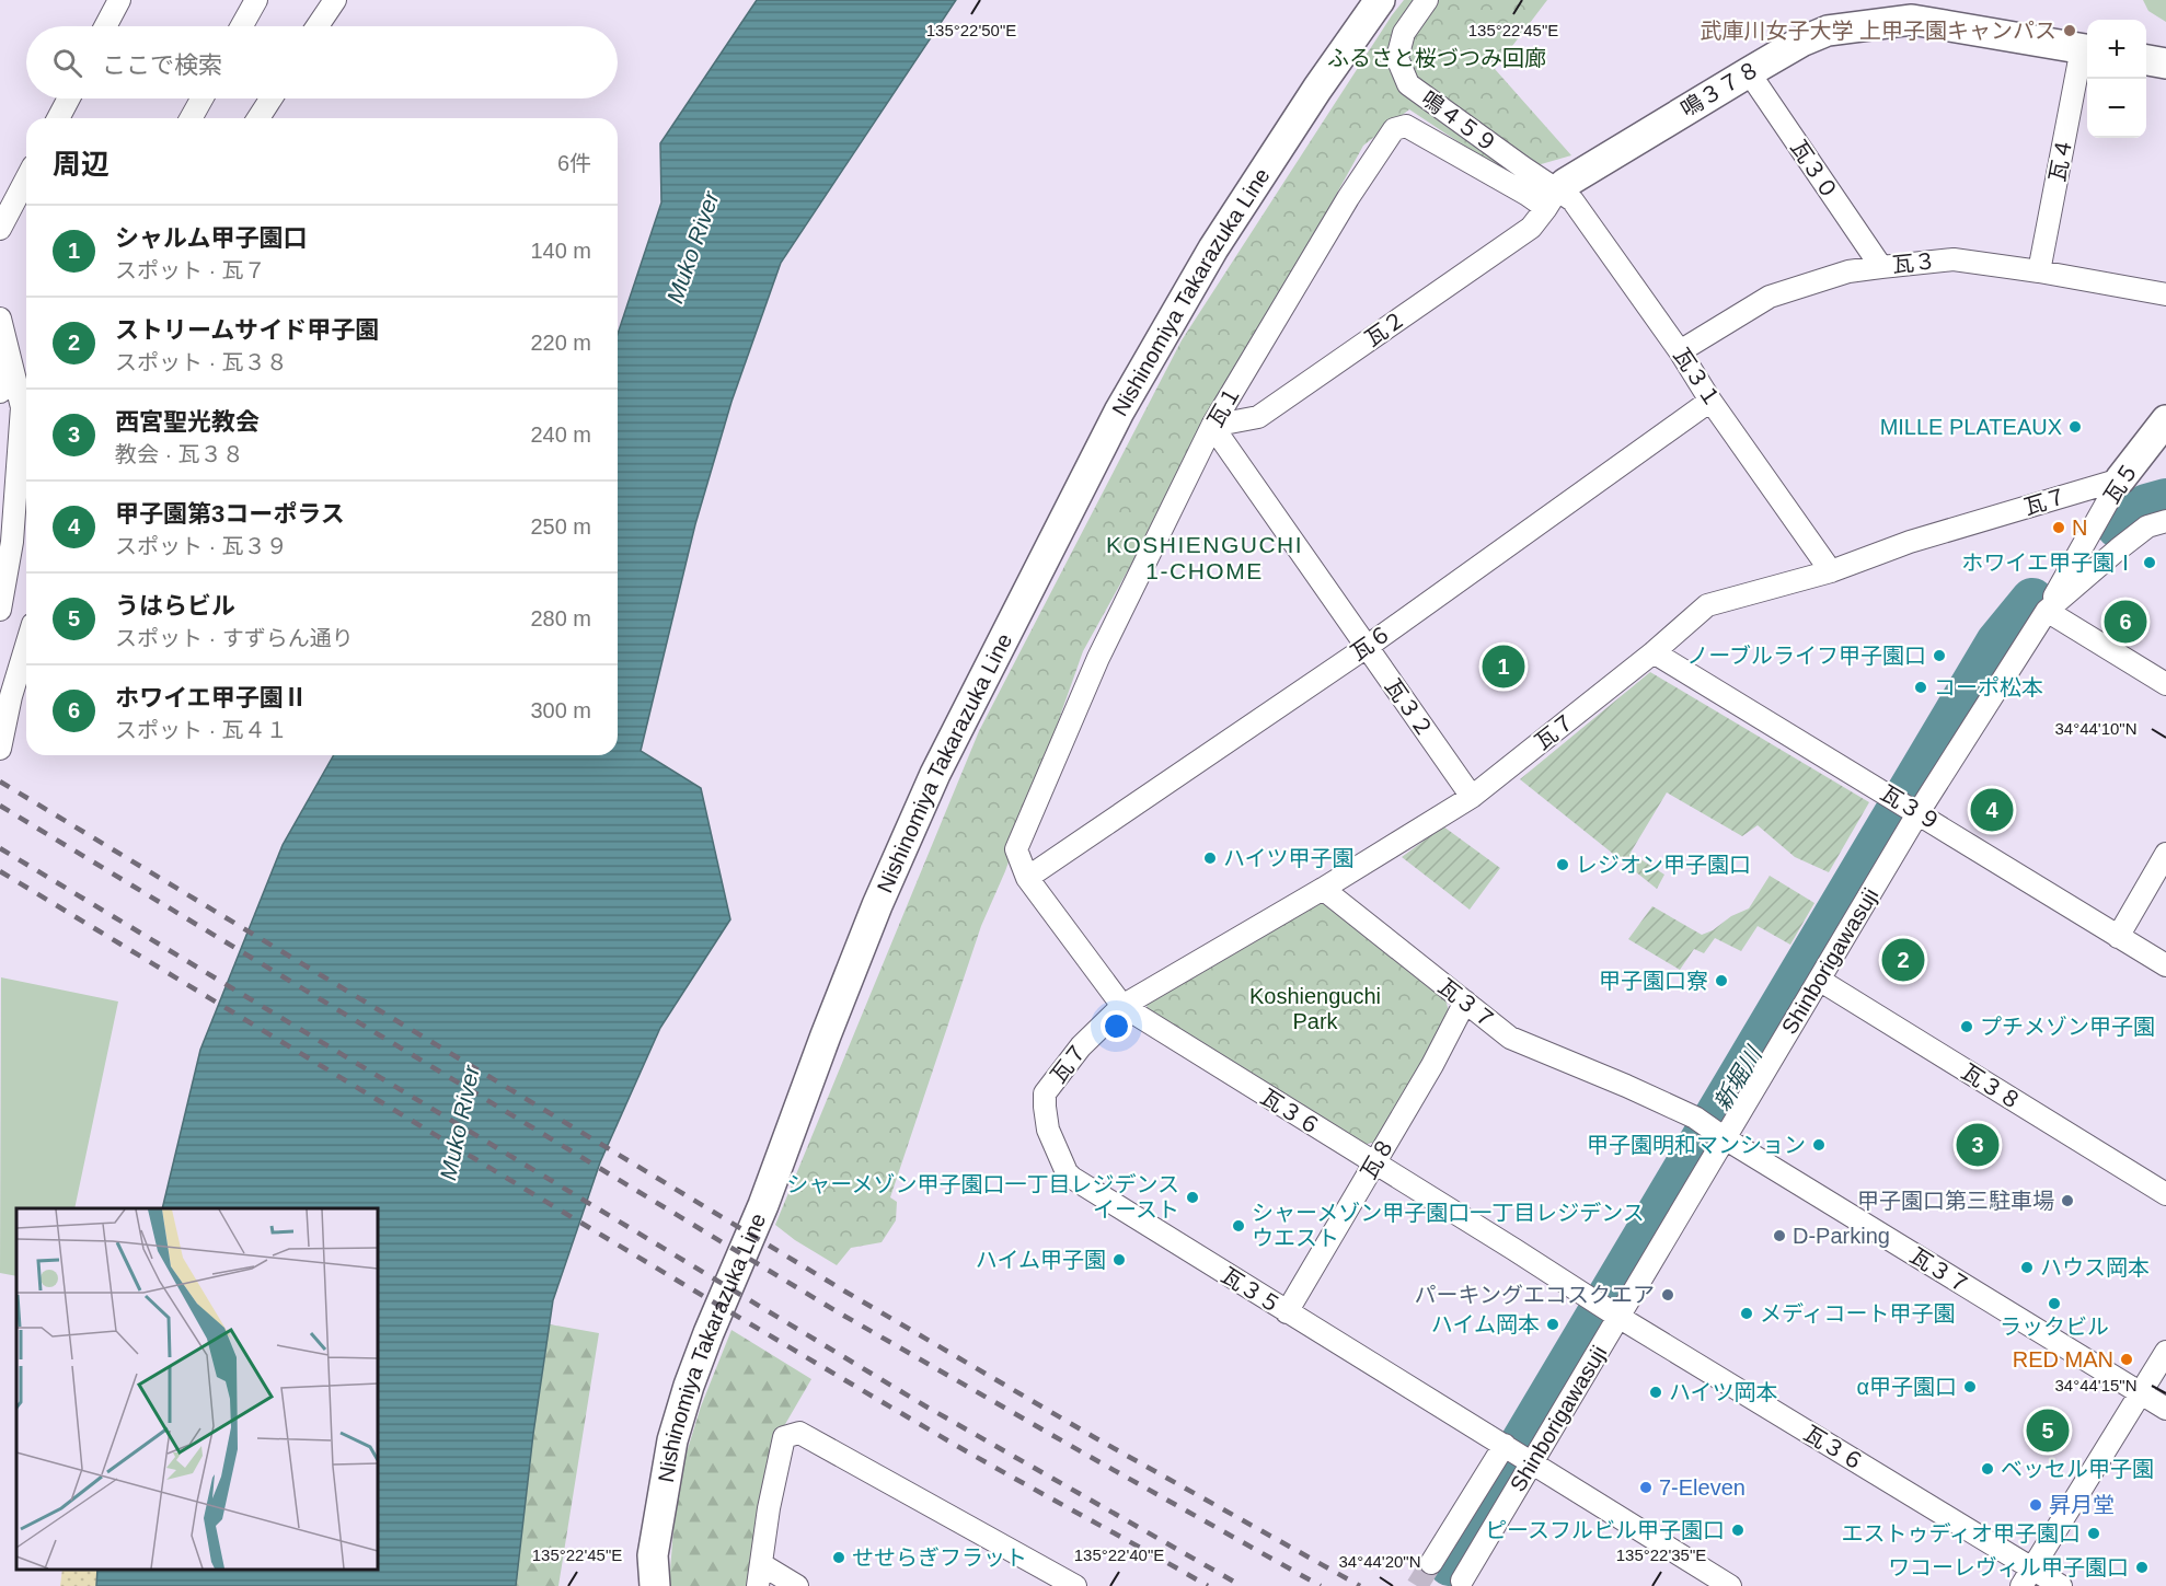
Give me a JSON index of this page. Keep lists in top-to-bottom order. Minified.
{"streets":{"main road":["鳴３７８","Nishinomiya Takarazuka Line","瓦５"],"street":["鳴４５９","瓦４","瓦３０","瓦３","瓦２","瓦３１","瓦１","瓦７","瓦６","瓦３２","瓦３９","Shinborigawasuji","瓦３７","瓦３８","瓦３６","瓦８","瓦３５"]},"crossings":[["鳴３７８","鳴４５９"],["鳴３７８","瓦４"],["鳴３７８","瓦３０"],["鳴３７８","瓦２"],["鳴３７８","瓦３１"],["鳴３７８","瓦１"],["鳴４５９","瓦２"],["鳴４５９","瓦３１"],["鳴４５９","瓦１"],["瓦４","瓦３"],["瓦３０","瓦３"],["瓦３","瓦３１"],["瓦２","瓦３１"],["瓦２","瓦１"],["瓦２","瓦３２"],["瓦３１","瓦１"],["瓦３１","瓦７"],["瓦３１","瓦６"],["瓦１","瓦６"],["瓦１","瓦３２"],["瓦１","瓦３６"],["瓦５","瓦７"],["瓦５","Shinborigawasuji"],["瓦７","瓦３２"],["瓦７","瓦３９"],["瓦７","瓦３７"],["瓦７","瓦３６"],["瓦７","瓦３５"],["瓦６","瓦３２"],["瓦６","瓦３６"],["瓦３９","Shinborigawasuji"],["Shinborigawasuji","瓦３７"],["Shinborigawasuji","瓦３８"],["Shinborigawasuji","瓦３６"],["Shinborigawasuji","瓦３５"],["瓦３７","瓦８"],["瓦３６","瓦８"],["瓦８","瓦３５"]],"districts":["KOSHIENGUCHI 1-CHOME"],"water":["Muko River","新堀川"],"parks":["ふるさと桜づつみ回廊","Koshienguchi Park"],"places":["武庫川女子大学 上甲子園キャンパス","MILLE PLATEAUX","N","ホワイエ甲子園Ⅰ","ノーブルライフ甲子園口","コーポ松本","ハイツ甲子園","レジオン甲子園口","甲子園口寮","プチメゾン甲子園","甲子園明和マンション","シャーメゾン甲子園口一丁目レジデンス イースト","甲子園口第三駐車場","シャーメゾン甲子園口一丁目レジデンス ウエスト","D-Parking","ハイム甲子園","ハウス岡本","パーキングエコスクエア","ラックビル","メディコート甲子園","ハイム岡本","RED MAN","α甲子園口","ハイツ岡本","ベッセル甲子園","7-Eleven","昇月堂","ピースフルビル甲子園口","エストゥディオ甲子園口","せせらぎフラット","ワコーレヴィル甲子園口"],"page":{"map_buttons":["+","−"],"search":"ここで検索","heading":["周辺","6件"],"list":[{"mark":"1","name":"シャルム甲子園口","note":"スポット · 瓦７","value":"140 m"},{"mark":"2","name":"ストリームサイド甲子園","note":"スポット · 瓦３８","value":"220 m"},{"mark":"3","name":"西宮聖光教会","note":"教会 · 瓦３８","value":"240 m"},{"mark":"4","name":"甲子園第3コーポラス","note":"スポット · 瓦３９","value":"250 m"},{"mark":"5","name":"うはらビル","note":"スポット · すずらん通り","value":"280 m"},{"mark":"6","name":"ホワイエ甲子園Ⅱ","note":"スポット · 瓦４１","value":"300 m"}],"pins":["6","1","4","2","3","5"]},"coordinates":["135°22'50\"E","135°22'45\"E","34°44'10\"N","34°44'15\"N","135°22'40\"E","135°22'35\"E","34°44'20\"N"]}
